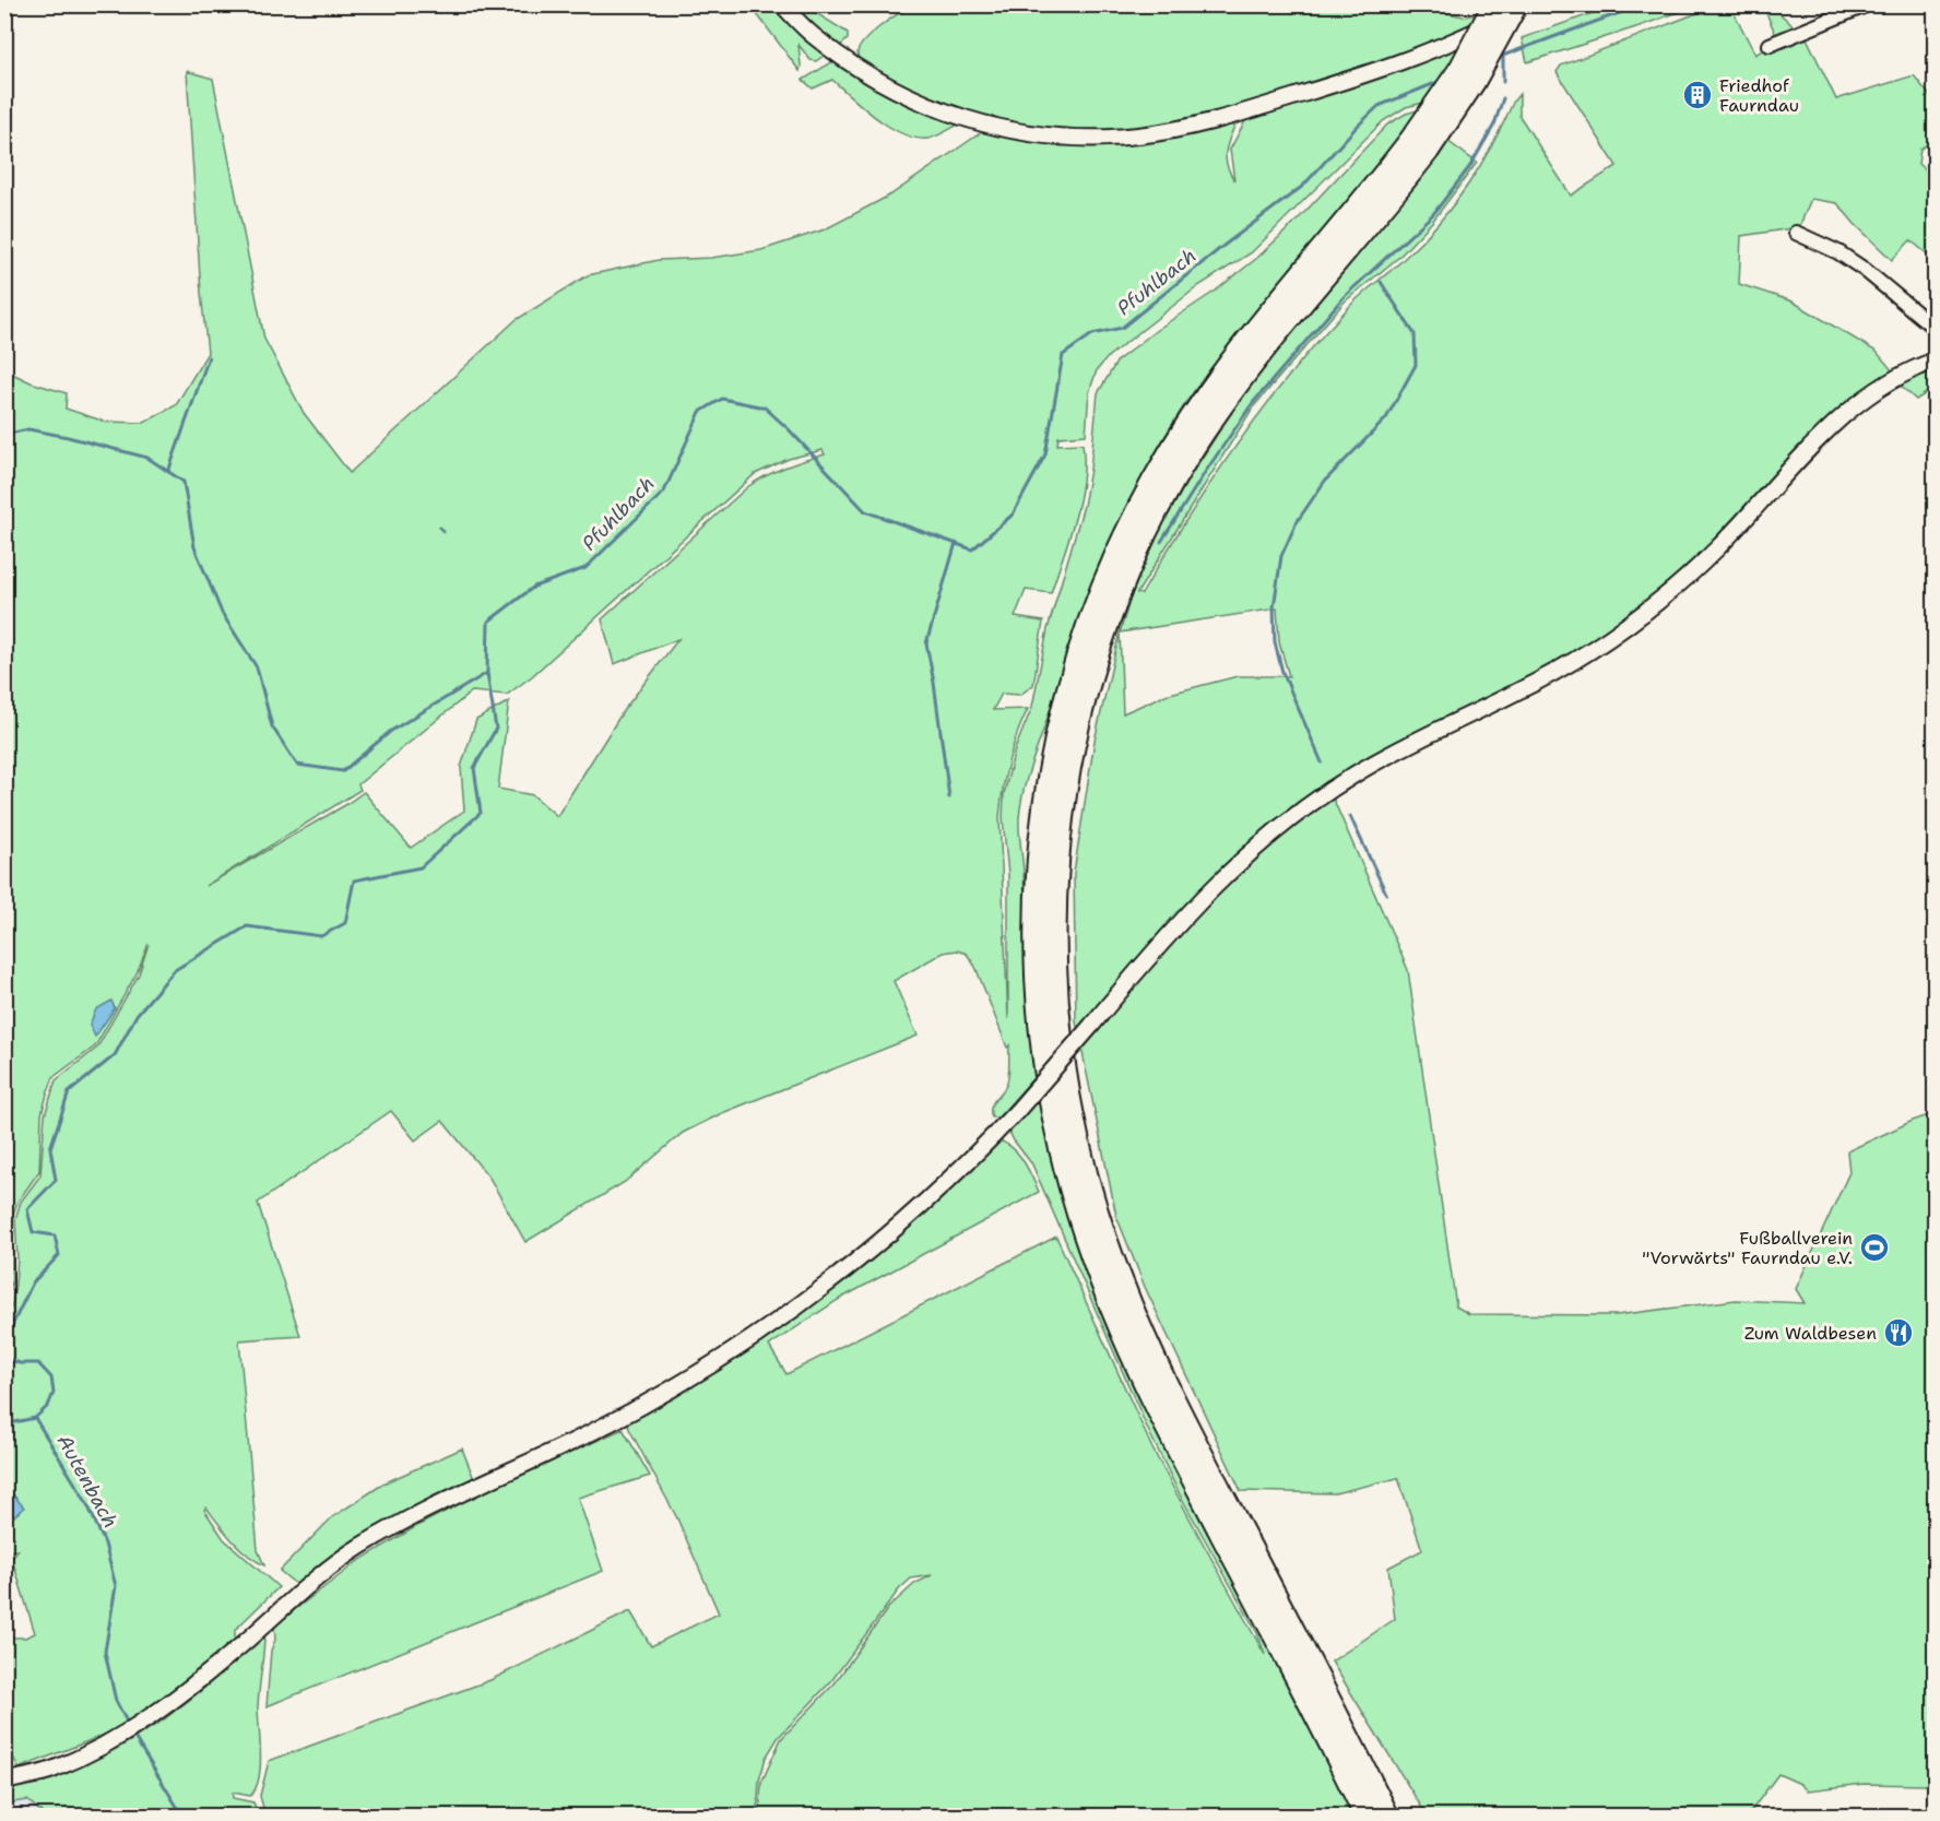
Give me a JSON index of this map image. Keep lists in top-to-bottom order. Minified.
{"water":["Pfuhlbach","Autenbach"],"places":{"building":["Friedhof Faurndau"],"sports":["Fußballverein \"Vorwärts\" Faurndau e.V."],"restaurant":["Zum Waldbesen"]}}
